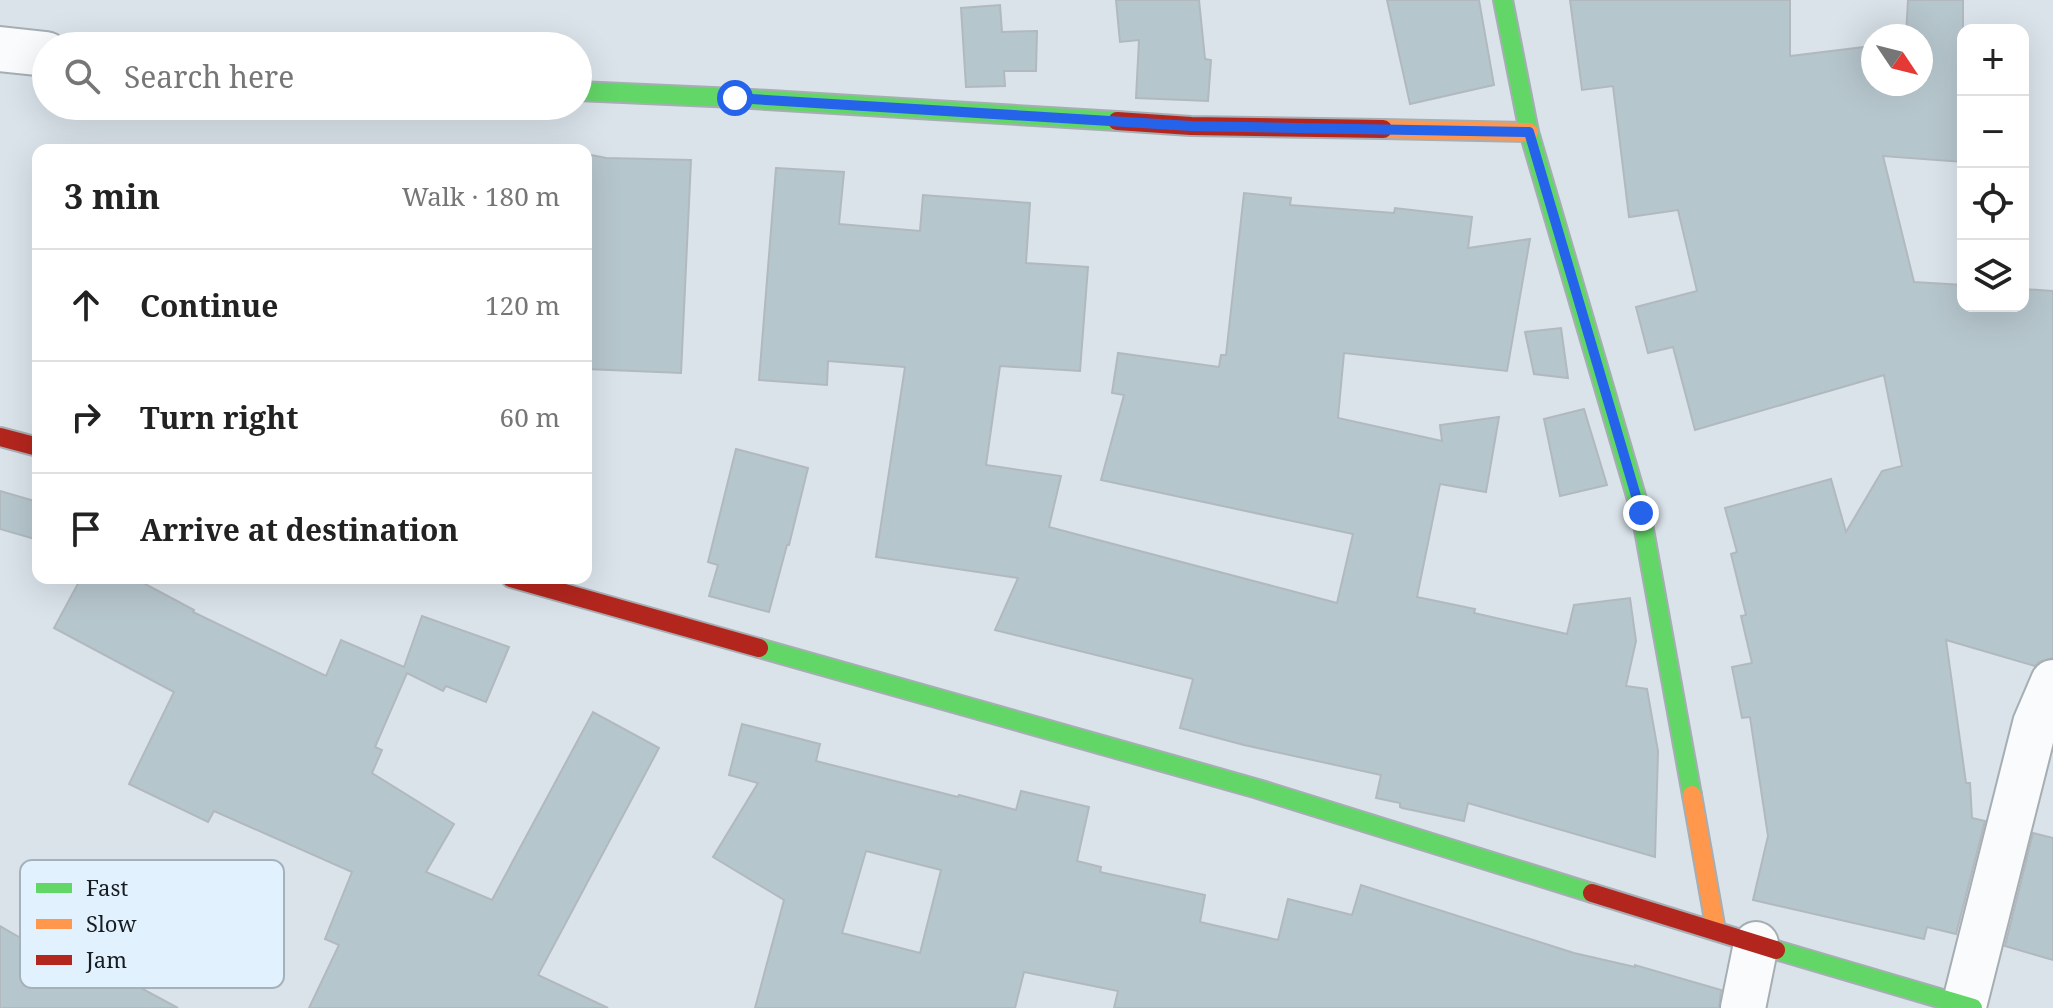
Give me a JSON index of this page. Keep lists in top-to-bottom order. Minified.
{"legend":["Fast","Slow","Jam"],"north":"bottom right","page":{"map_buttons":["+","−"],"search":"Search here","heading":["3 min","Walk · 180 m"],"list":[["Continue","120 m"],["Turn right","60 m"],"Arrive at destination"]}}
